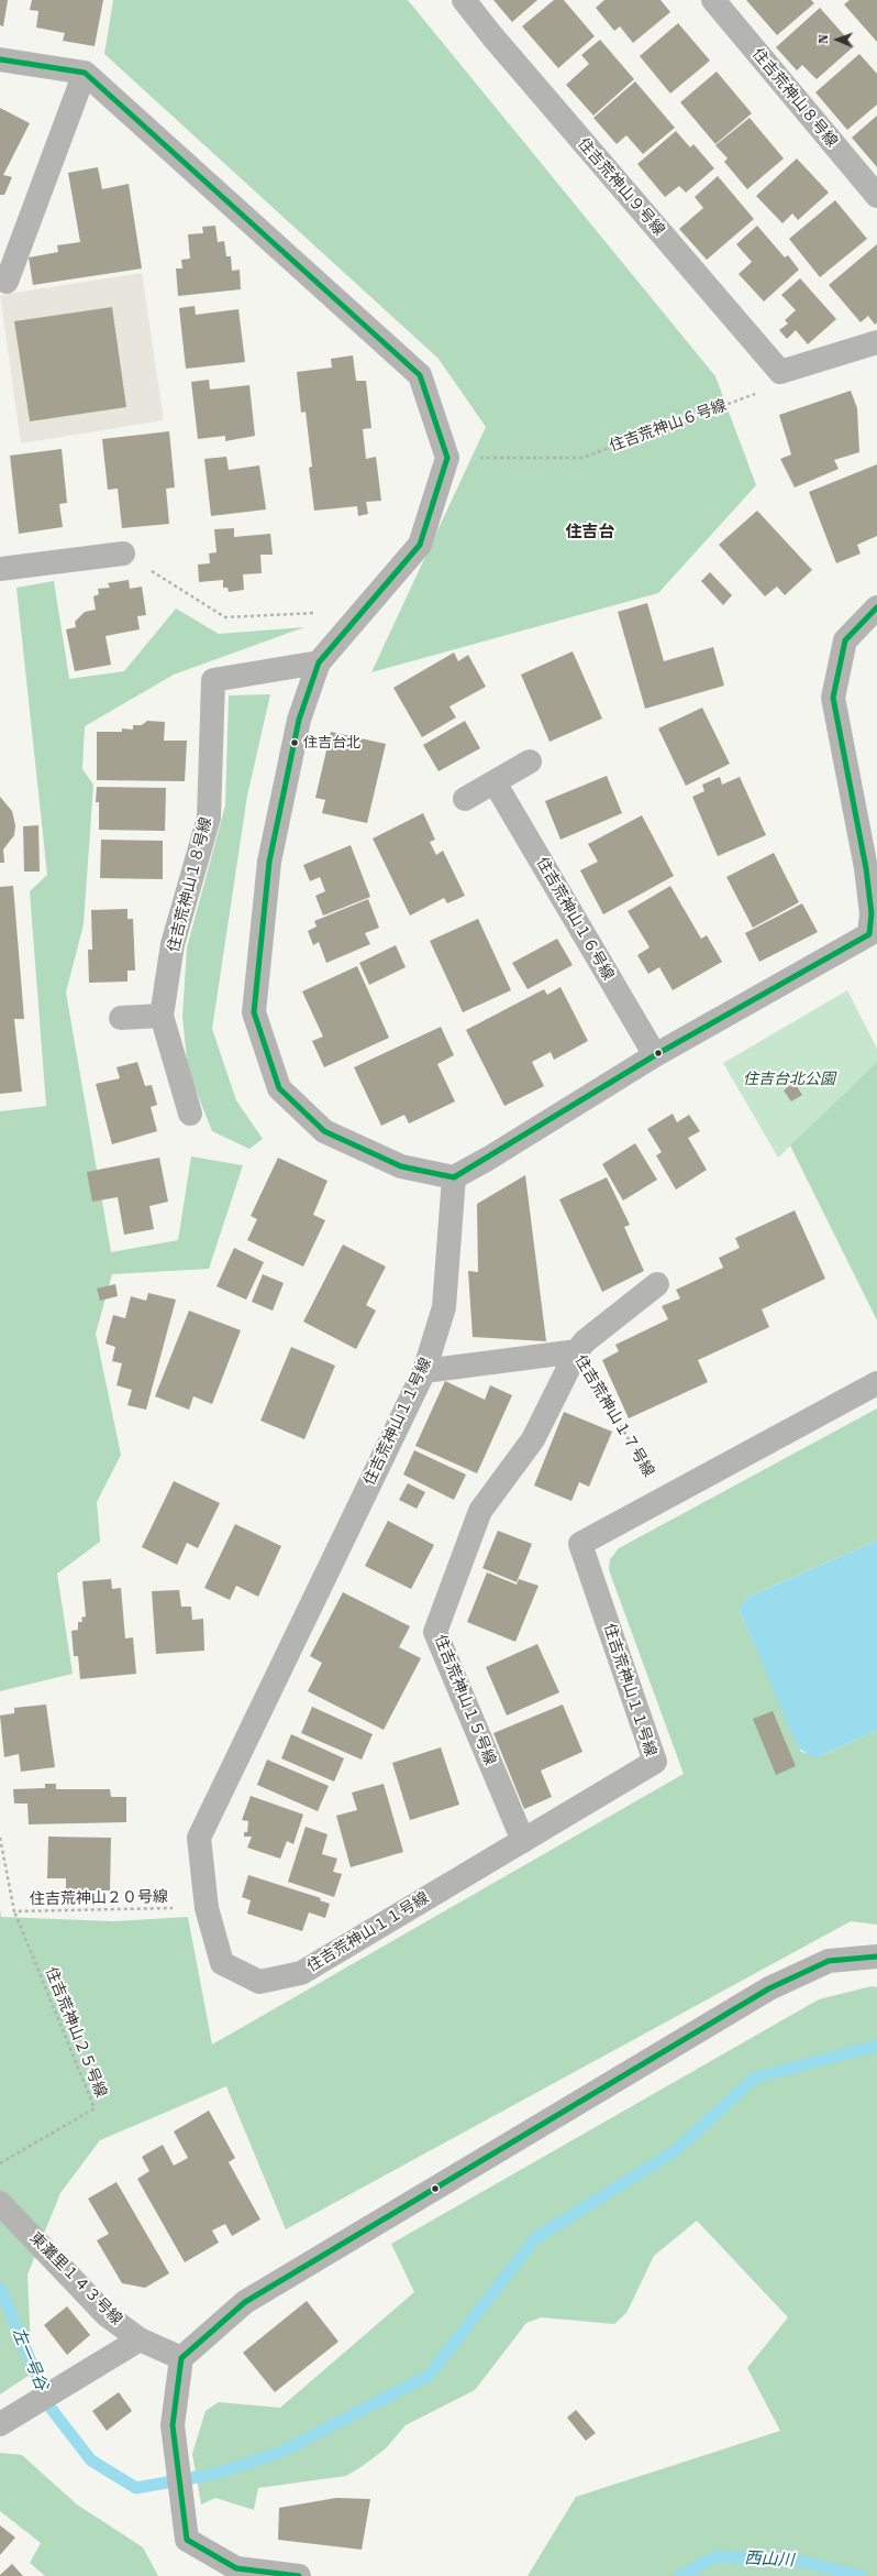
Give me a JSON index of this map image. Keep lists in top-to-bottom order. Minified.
{"streets":{"street":["住吉荒神山８号線","住吉荒神山９号線","住吉荒神山１８号線","住吉荒神山１６号線","住吉荒神山１７号線","住吉荒神山１１号線","住吉荒神山１５号線","東灘里１４３号線"],"path":["住吉荒神山６号線","住吉荒神山２０号線","住吉荒神山２５号線"]},"crossings":[["住吉荒神山９号線","住吉荒神山６号線"],["住吉荒神山１７号線","住吉荒神山１１号線"],["住吉荒神山１７号線","住吉荒神山１５号線"],["住吉荒神山１１号線","住吉荒神山１５号線"],["住吉荒神山１１号線","住吉荒神山２０号線"],["住吉荒神山２０号線","住吉荒神山２５号線"]],"districts":["住吉台"],"water":["左一号谷","西山川"],"parks":["住吉台北公園"],"places":["住吉台北"],"north":"left"}
